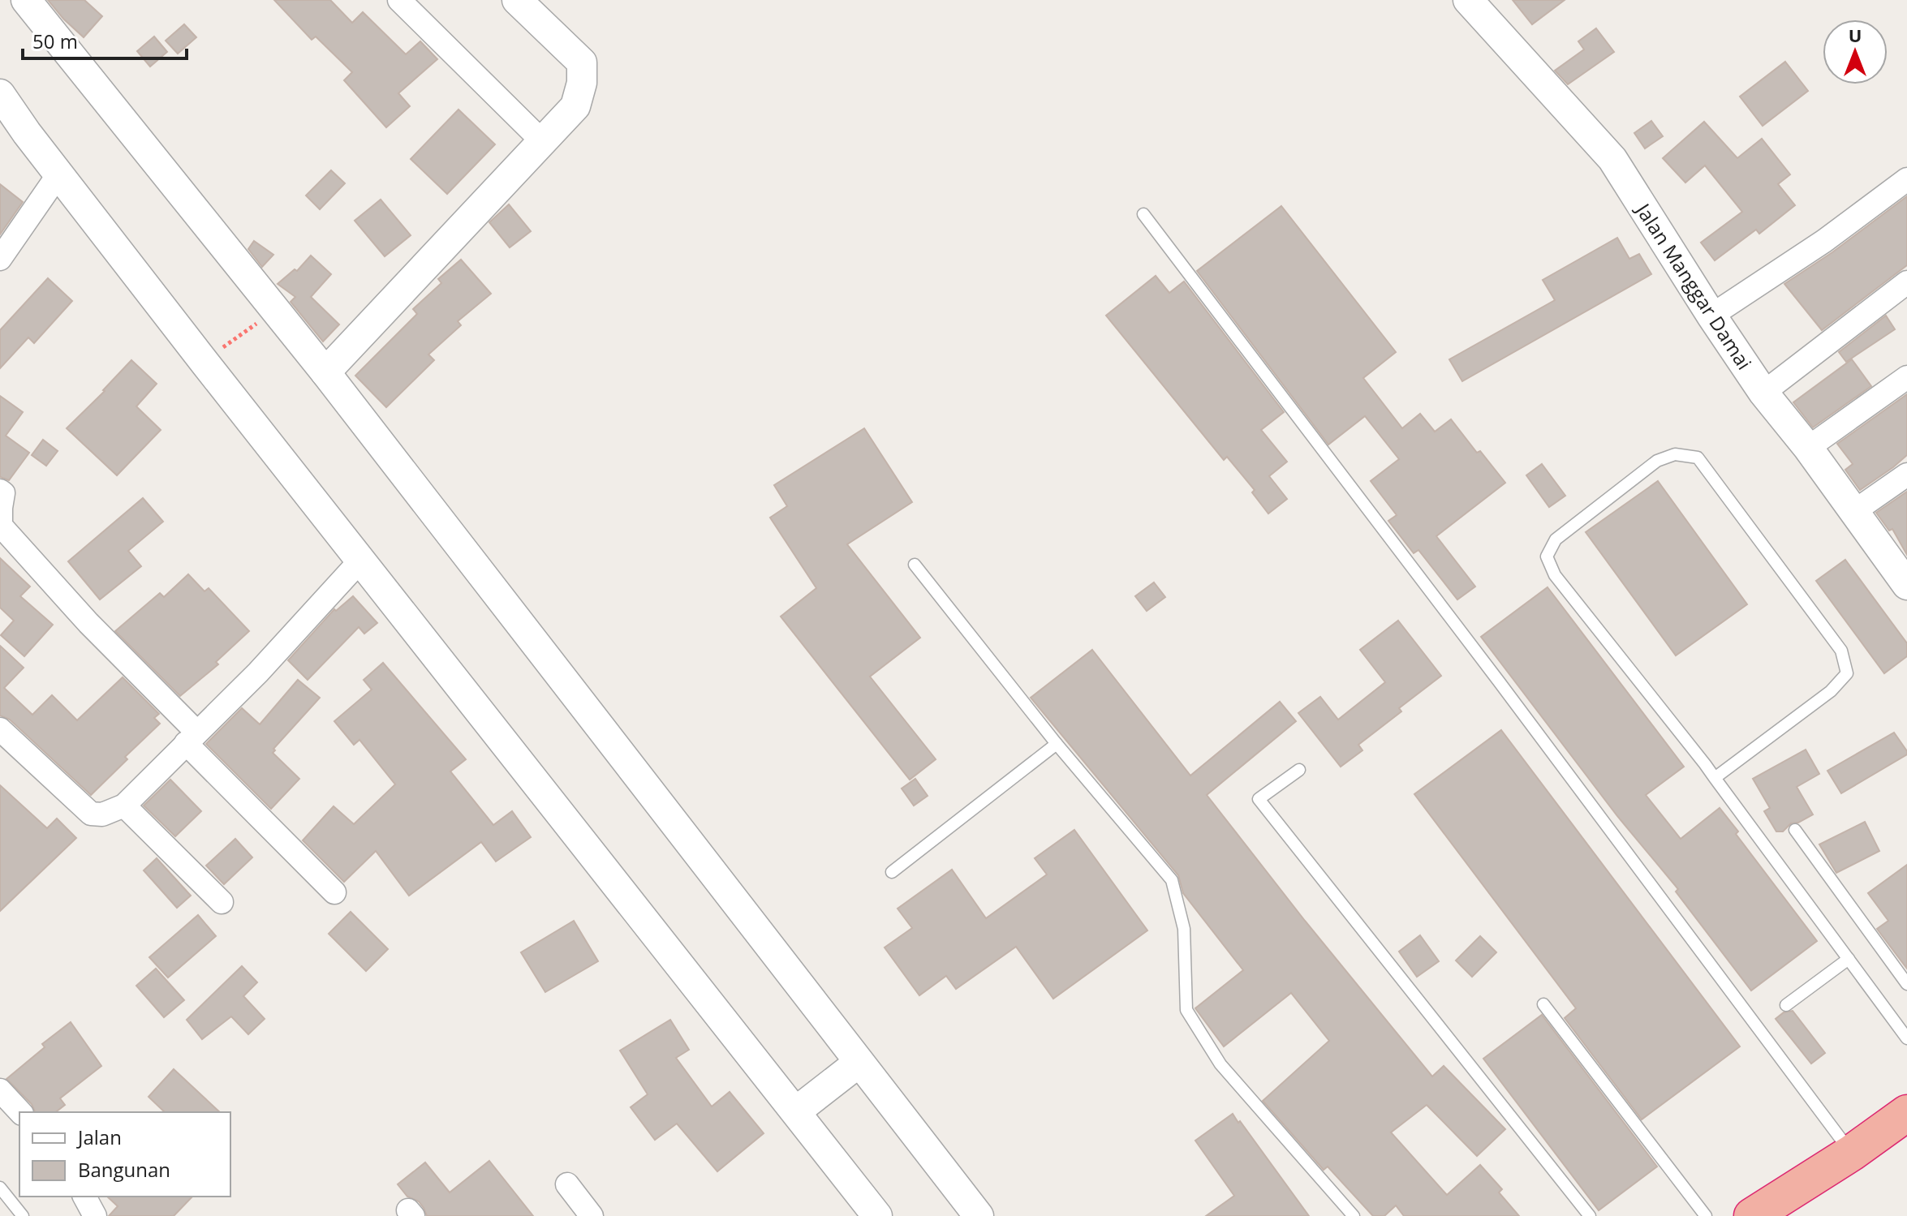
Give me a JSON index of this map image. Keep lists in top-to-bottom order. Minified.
{"streets":{"street":["Jalan Manggar Damai"]},"legend":["Jalan","Bangunan"],"scale_bar":"50 m","north":"top"}
